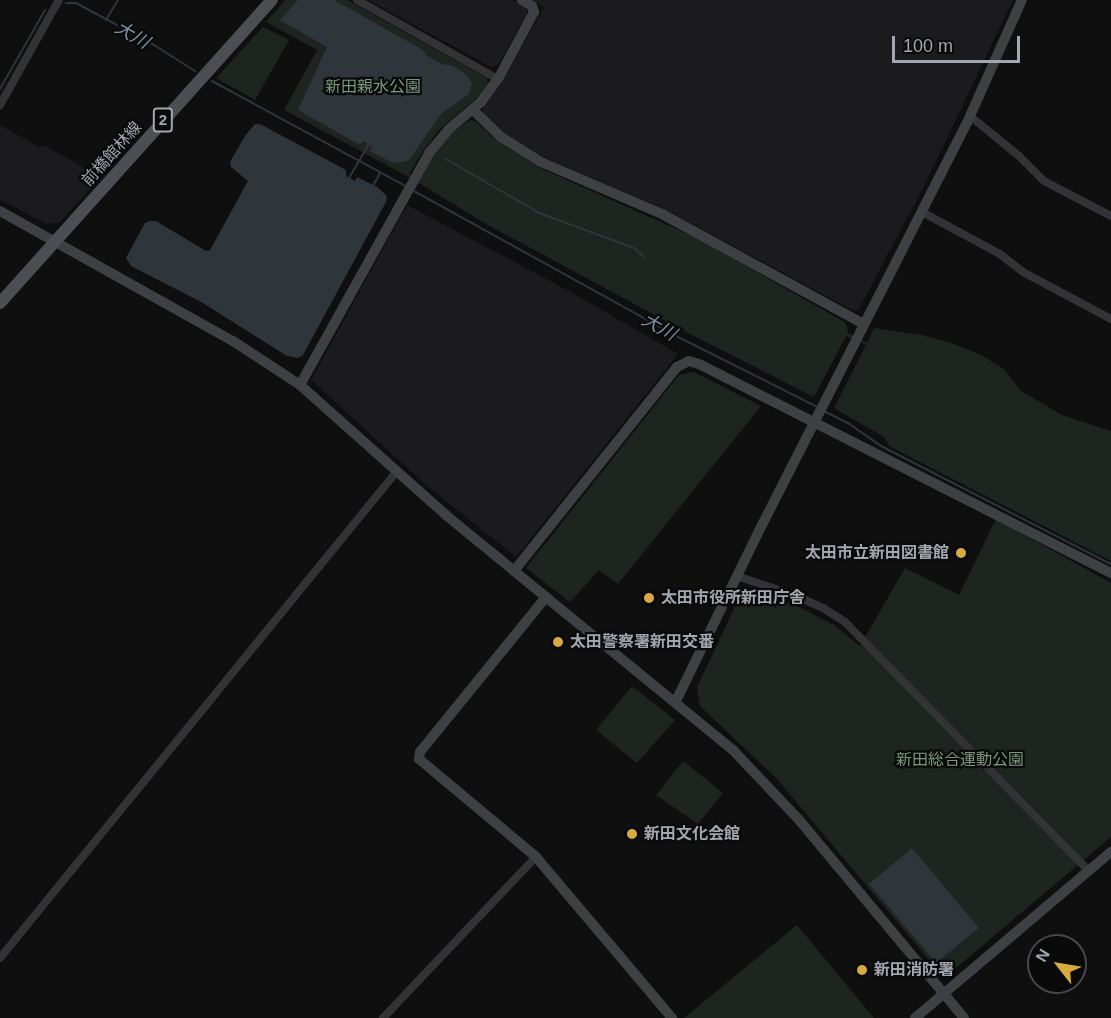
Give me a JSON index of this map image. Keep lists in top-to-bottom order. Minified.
{"streets":{"main road":["2","前橋館林線"]},"water":["大川"],"parks":["新田親水公園","新田総合運動公園"],"places":["太田市立新田図書館","太田市役所新田庁舎","太田警察署新田交番","新田文化会館","新田消防署"],"scale_bar":"100 m","north":"top left"}
